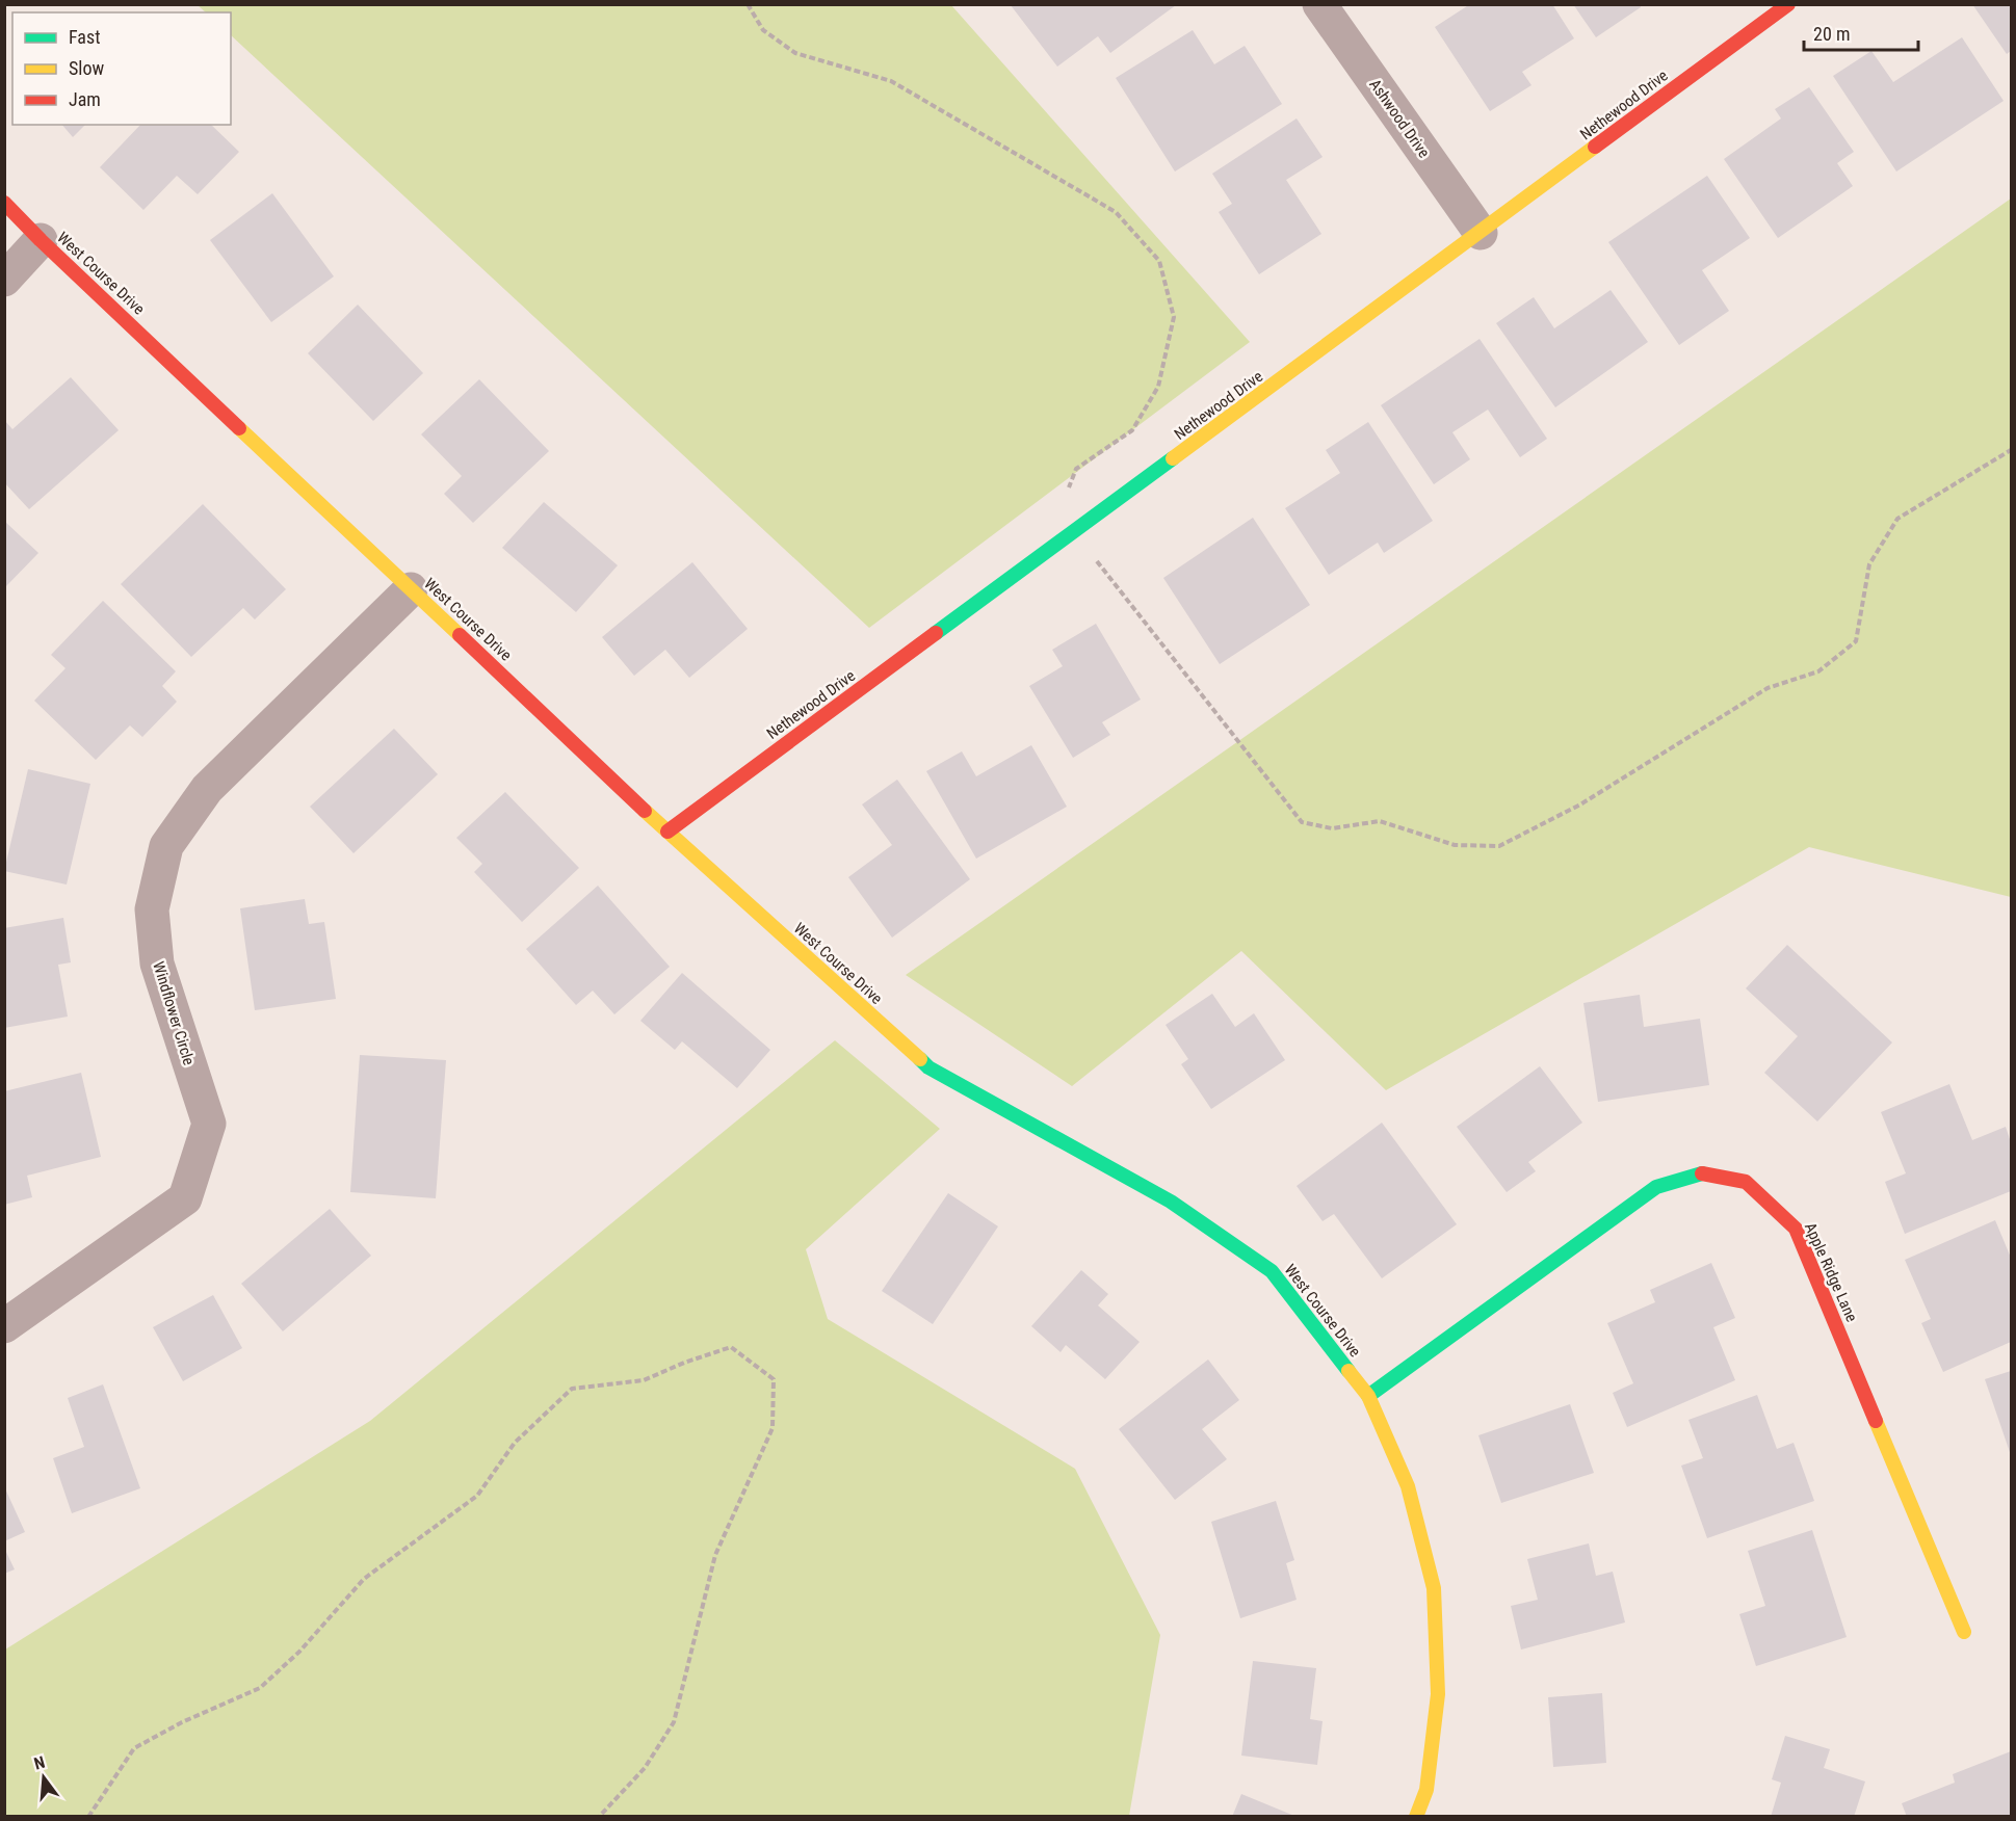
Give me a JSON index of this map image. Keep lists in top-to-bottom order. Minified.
{"streets":{"street":["Nethewood Drive","Ashwood Drive","West Course Drive","Windflower Circle","Apple Ridge Lane"]},"crossings":[["Nethewood Drive","Ashwood Drive"],["Nethewood Drive","West Course Drive"],["West Course Drive","Windflower Circle"],["West Course Drive","Apple Ridge Lane"]],"legend":["Fast","Slow","Jam"],"scale_bar":"20 m","north":"top"}
